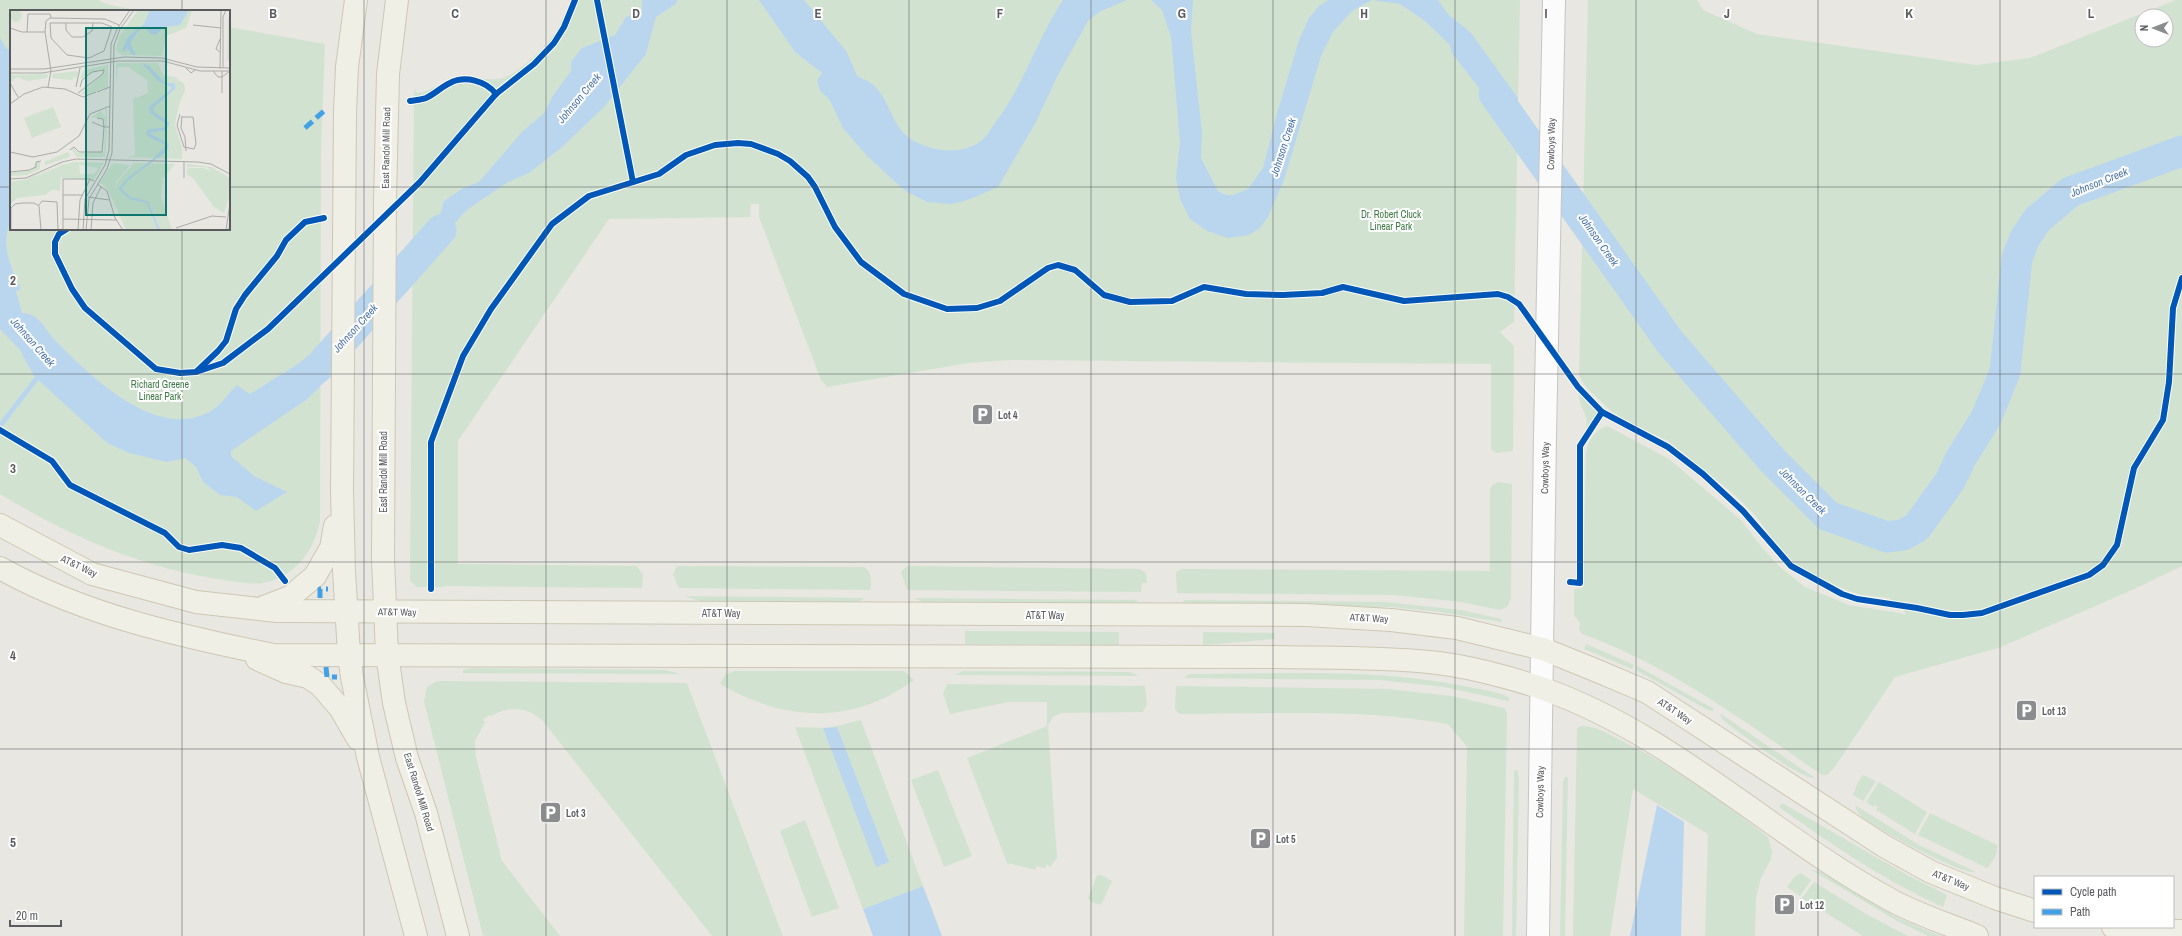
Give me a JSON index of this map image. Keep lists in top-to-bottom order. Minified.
{"streets":{"main road":["East Randol Mill Road","AT&T Way"],"street":["Cowboys Way"]},"crossings":[["Cowboys Way","AT&T Way"],["East Randol Mill Road","AT&T Way"]],"water":["Johnson Creek"],"parks":["Dr. Robert Cluck Linear Park","Richard Greene Linear Park"],"places":{"parking":["Lot 4","Lot 13","Lot 3","Lot 5","Lot 12"]},"legend":["Cycle path","Path"],"scale_bar":"20 m","north":"left","grid":{"columns":["B","C","D","E","F","G","H","I","J","K","L"],"rows":["2","3","4","5"]}}
